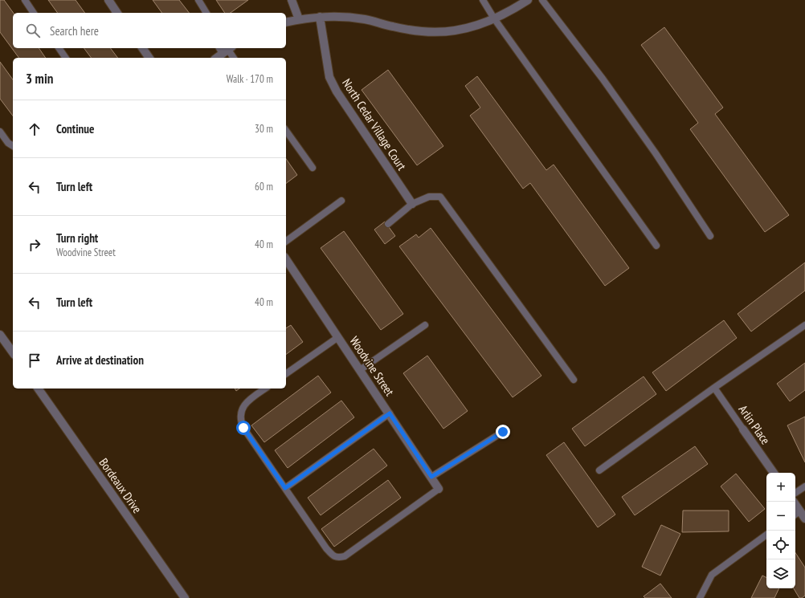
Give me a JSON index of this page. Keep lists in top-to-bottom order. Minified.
{"streets":{"street":["North Cedar Village Court","Woodvine Street","Arlin Place","Bordeaux Drive"]},"page":{"search":"Search here","heading":["3 min","Walk · 170 m"],"list":[["Continue","30 m"],["Turn left","60 m"],["Turn right","Woodvine Street","40 m"],["Turn left","40 m"],"Arrive at destination"],"map_buttons":["+","−"]}}
